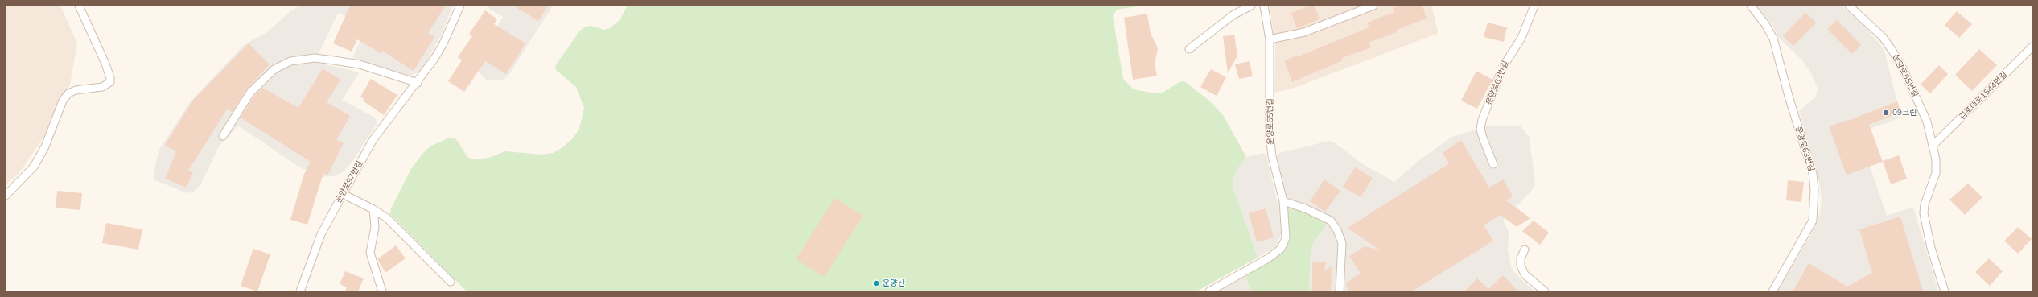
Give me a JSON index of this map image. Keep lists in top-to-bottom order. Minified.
{"streets":{"lane":["운양로55번길","운양로63번길","김포대로1544번길","운양로65번길","운양로97번길"]},"crossings":[["운양로55번길","김포대로1544번길"]],"places":["09크린","운양산"]}
